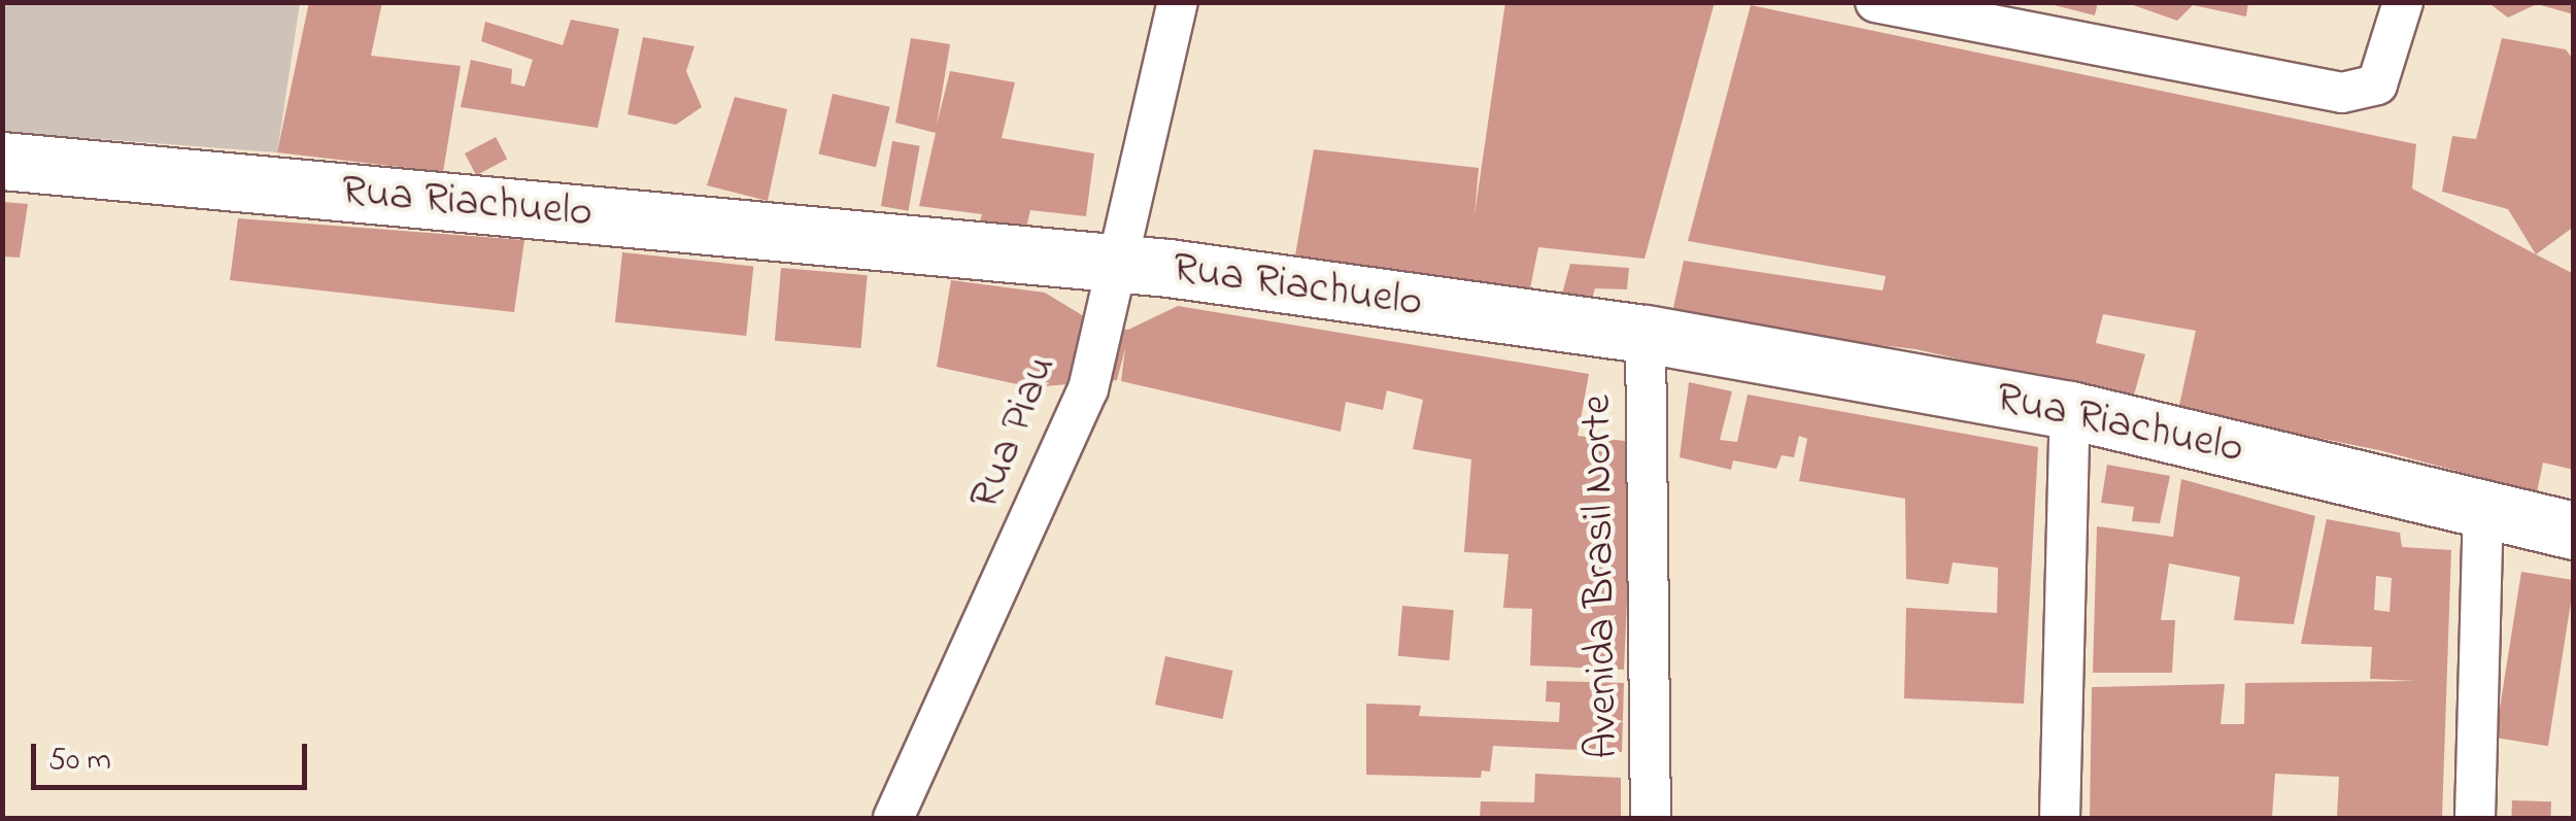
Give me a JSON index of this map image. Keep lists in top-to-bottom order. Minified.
{"streets":{"street":["Rua Riachuelo","Rua Piau","Avenida Brasil Norte"]},"crossings":[["Rua Riachuelo","Rua Piau"],["Rua Riachuelo","Avenida Brasil Norte"]],"scale_bar":"50 m"}
